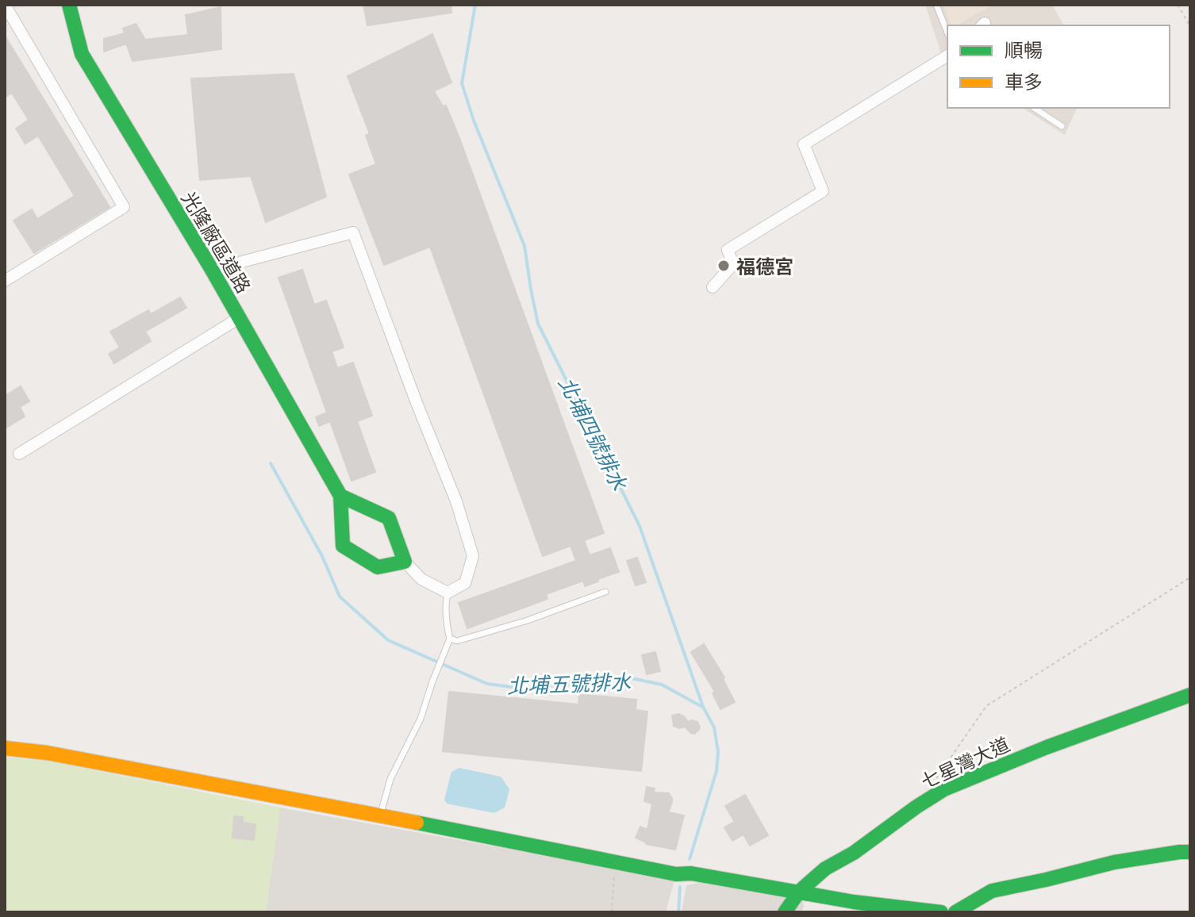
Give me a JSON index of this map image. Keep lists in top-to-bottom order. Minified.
{"streets":{"street":["光隆廠區道路","七星灣大道"]},"water":["北埔四號排水","北埔五號排水"],"places":["福德宮"],"legend":["順暢","車多"]}
